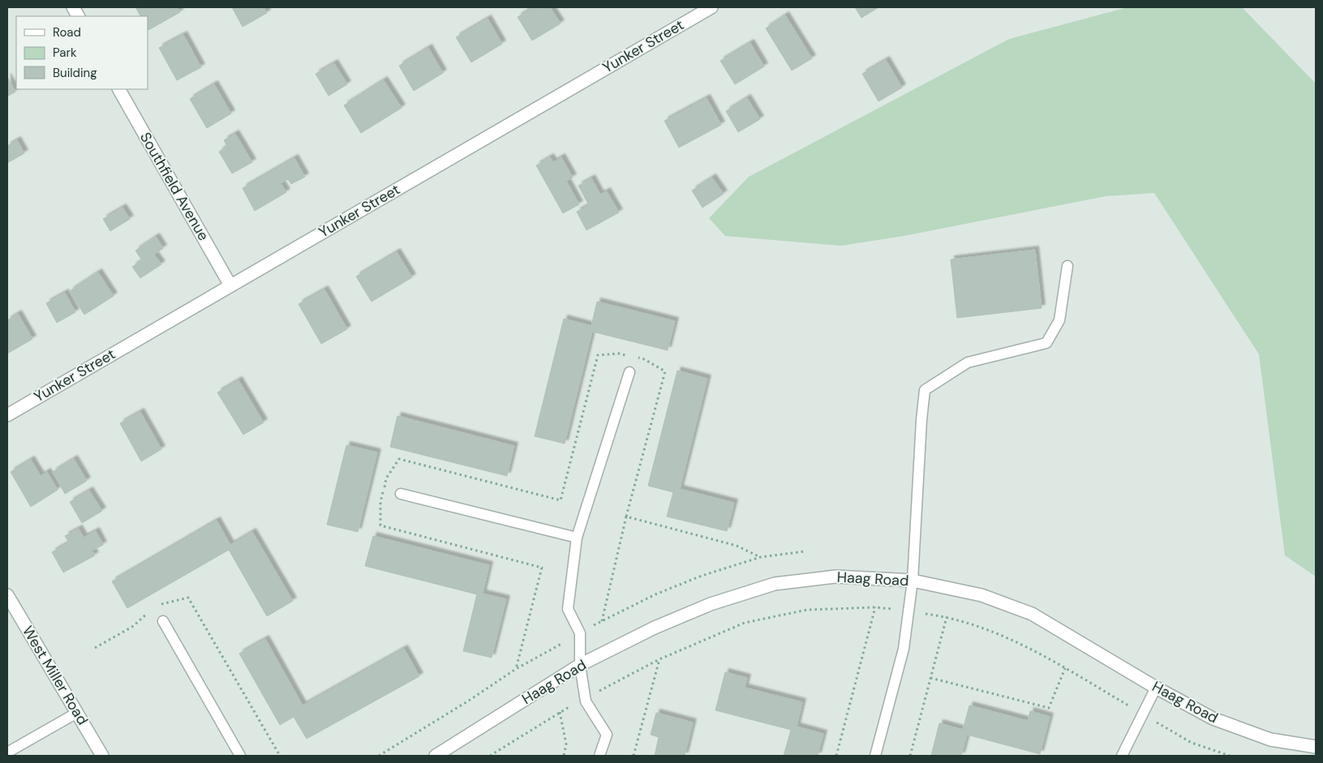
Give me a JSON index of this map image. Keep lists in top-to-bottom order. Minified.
{"streets":{"street":["Yunker Street","Southfield Avenue","Haag Road","West Miller Road"]},"crossings":[["Yunker Street","Southfield Avenue"]],"legend":["Road","Park","Building"]}
